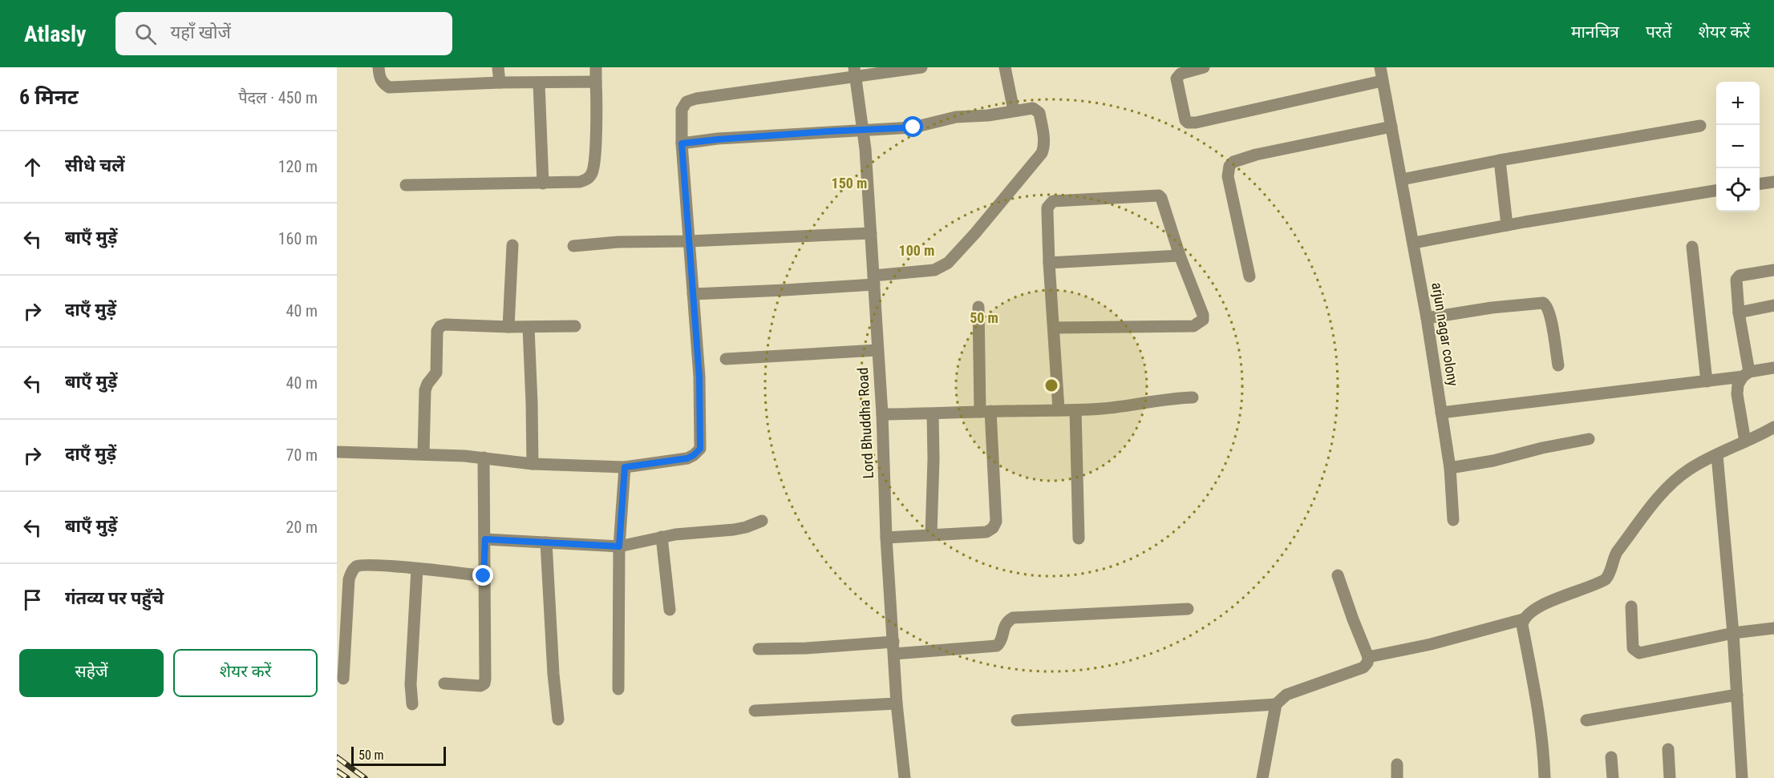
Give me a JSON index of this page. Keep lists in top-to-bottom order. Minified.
{"streets":{"street":["arjun nagar colony","Lord Bhuddha Road"]},"scale_bar":"50 m","page":{"header":"Atlasly","search":"यहाँ खोजें","nav":["मानचित्र","परतें","शेयर करें"],"heading":["6 मिनट","पैदल · 450 m"],"map_buttons":["+","−"],"list":[["सीधे चलें","120 m"],["बाएँ मुड़ें","160 m"],["दाएँ मुड़ें","40 m"],["बाएँ मुड़ें","40 m"],["दाएँ मुड़ें","70 m"],["बाएँ मुड़ें","20 m"],"गंतव्य पर पहुँचे"],"buttons":["सहेजें","शेयर करें"],"scale":"50 m"},"rings":["150 m","100 m","50 m"]}
